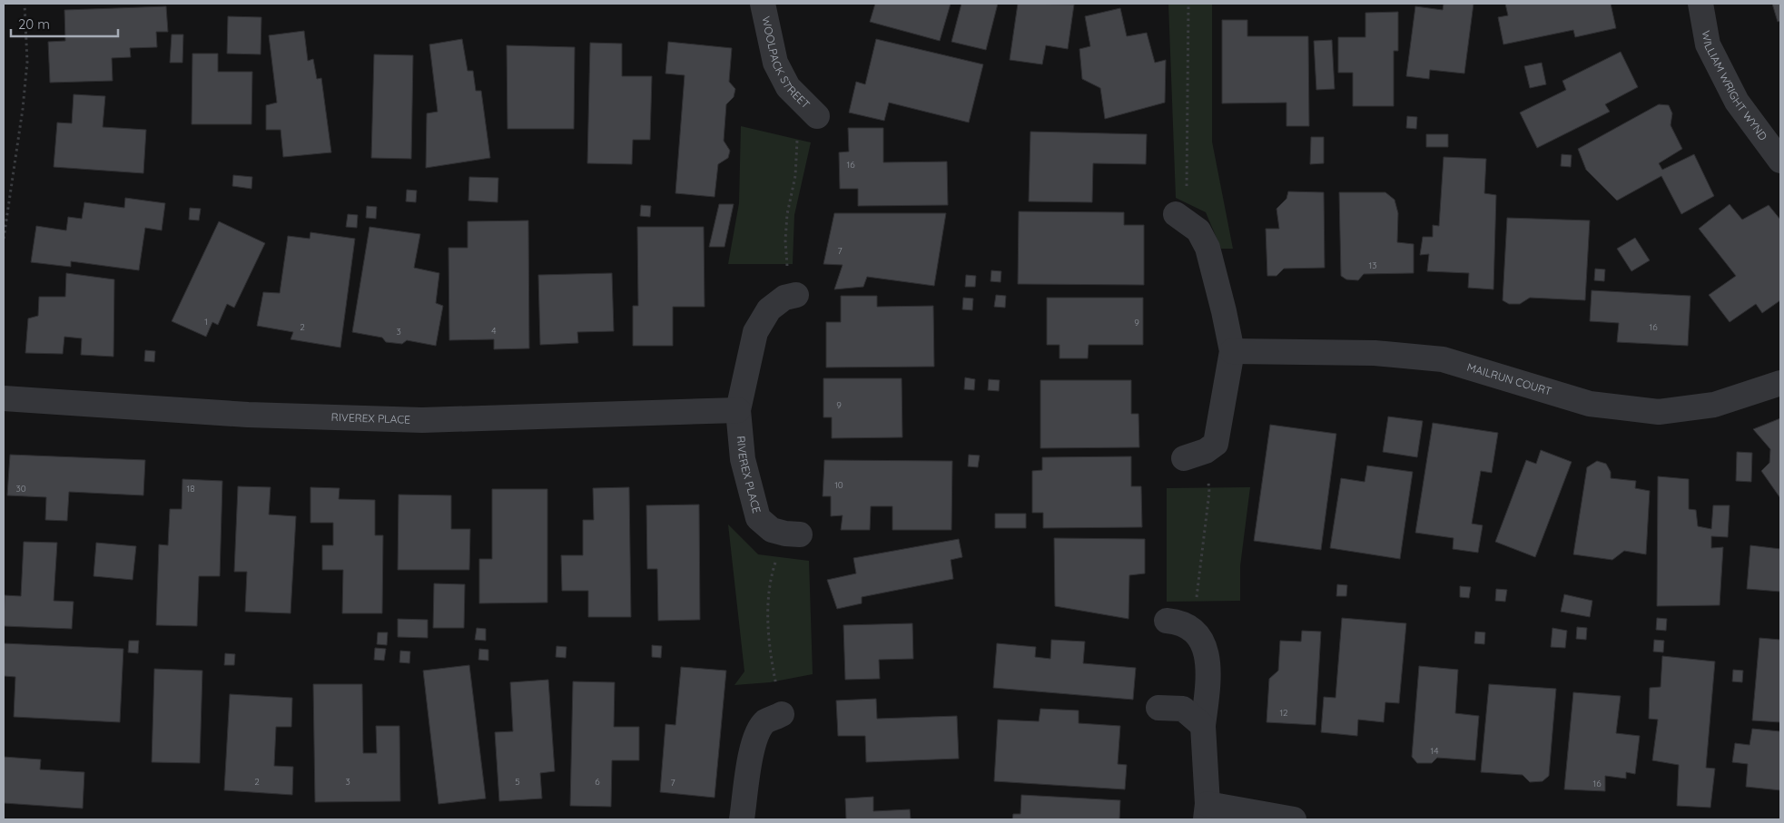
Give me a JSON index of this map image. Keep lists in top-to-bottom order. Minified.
{"streets":{"street":["WOOLPACK STREET","WILLIAM WRIGHT WYND","MAILRUN COURT","RIVEREX PLACE"]},"house_numbers":["16","7","13","1","9","2","16","4","3","9","10","30","18","12","14","2","3","5","6","7","16"],"scale_bar":"20 m"}
